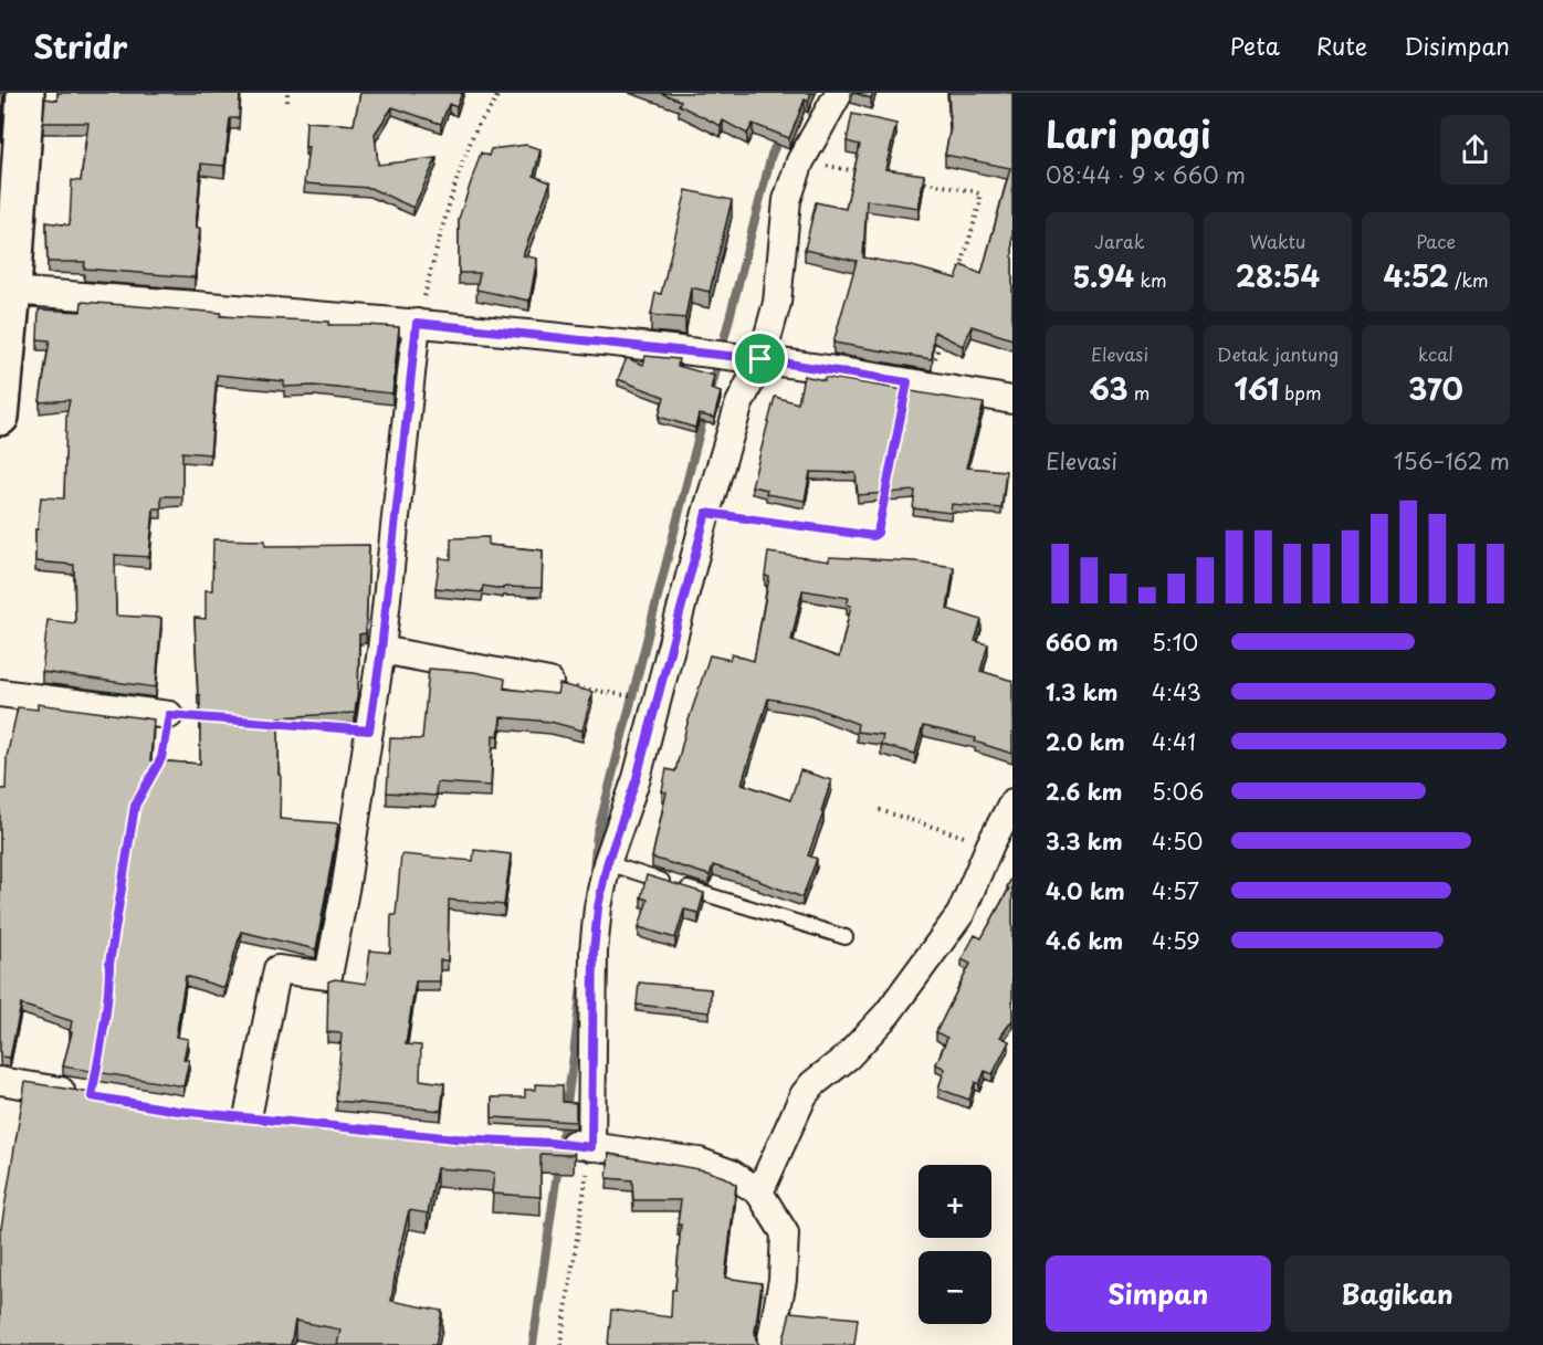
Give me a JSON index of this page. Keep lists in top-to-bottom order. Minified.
{"page":{"header":"Stridr","nav":["Peta","Rute","Disimpan"],"heading":["Lari pagi","08:44 · 9 × 660 m"],"stats":[["Jarak","5.94 km"],["Waktu","28:54"],["Pace","4:52 /km"],["Elevasi","63 m"],["Detak jantung","161 bpm"],["kcal","370"]],"chart":["Elevasi","156–162 m"],"list":[{"name":"660 m","note":"5:10"},{"name":"1.3 km","note":"4:43"},{"name":"2.0 km","note":"4:41"},{"name":"2.6 km","note":"5:06"},{"name":"3.3 km","note":"4:50"},{"name":"4.0 km","note":"4:57"},{"name":"4.6 km","note":"4:59"}],"map_buttons":["+","−"],"buttons":["Simpan","Bagikan"]}}
